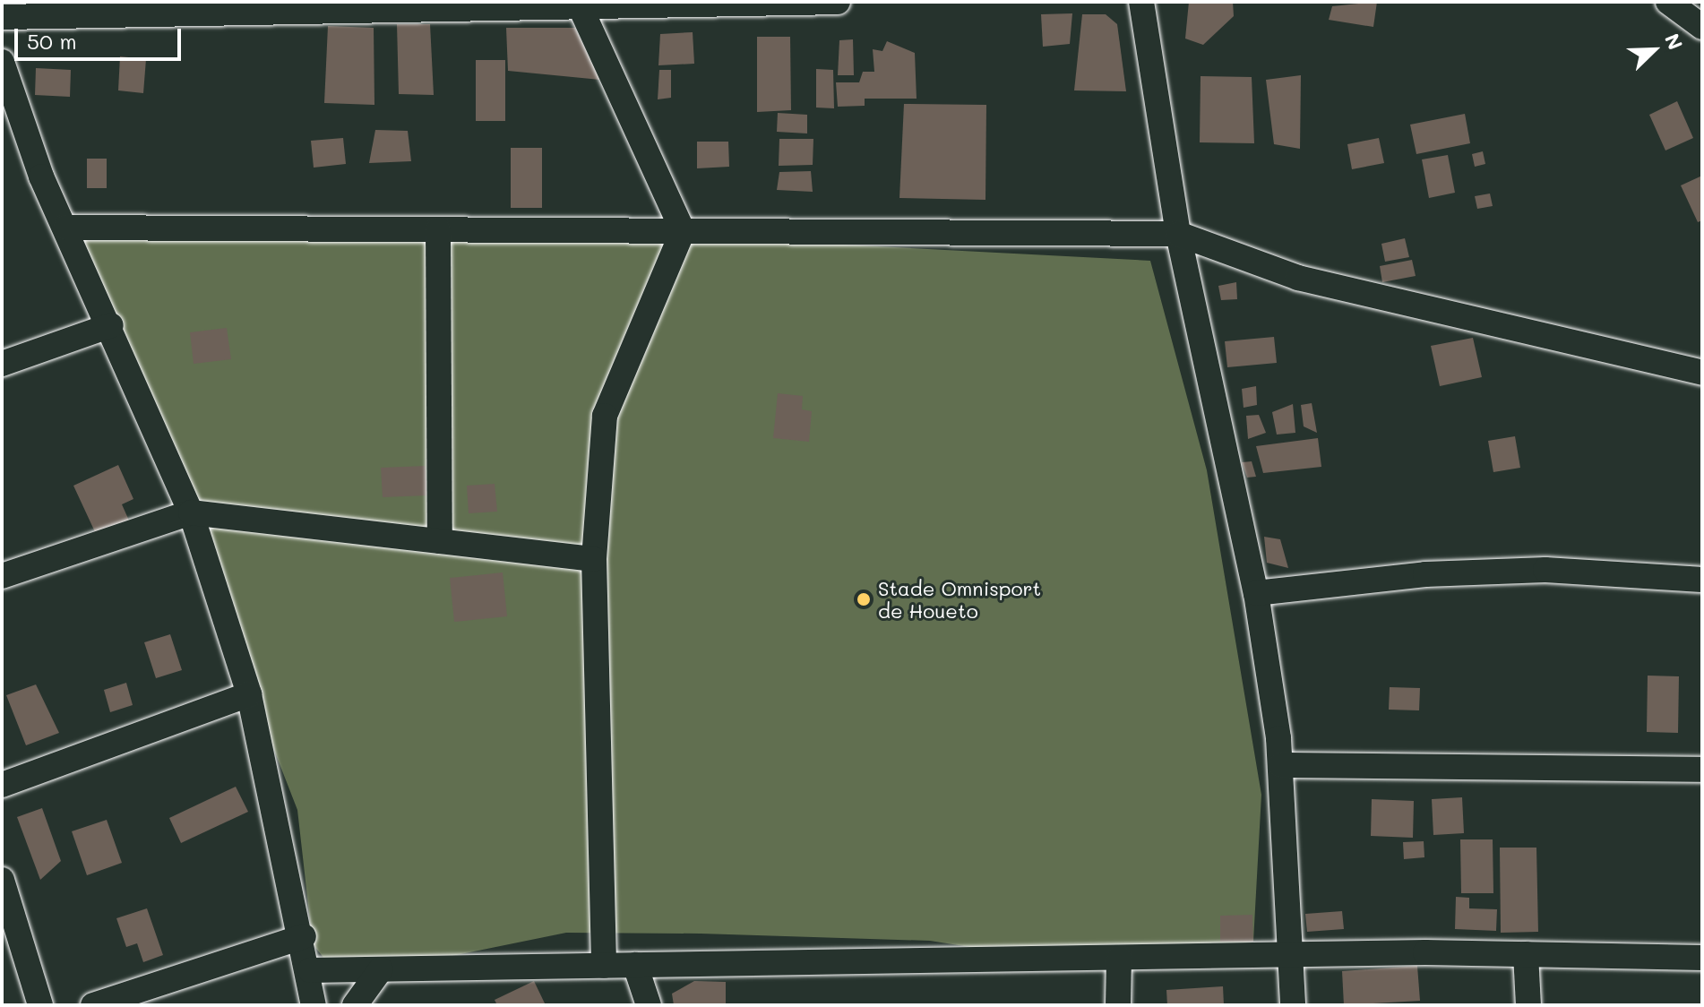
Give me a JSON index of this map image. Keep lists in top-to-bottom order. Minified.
{"places":["Stade Omnisport de Houeto"],"scale_bar":"50 m","north":"top right"}
